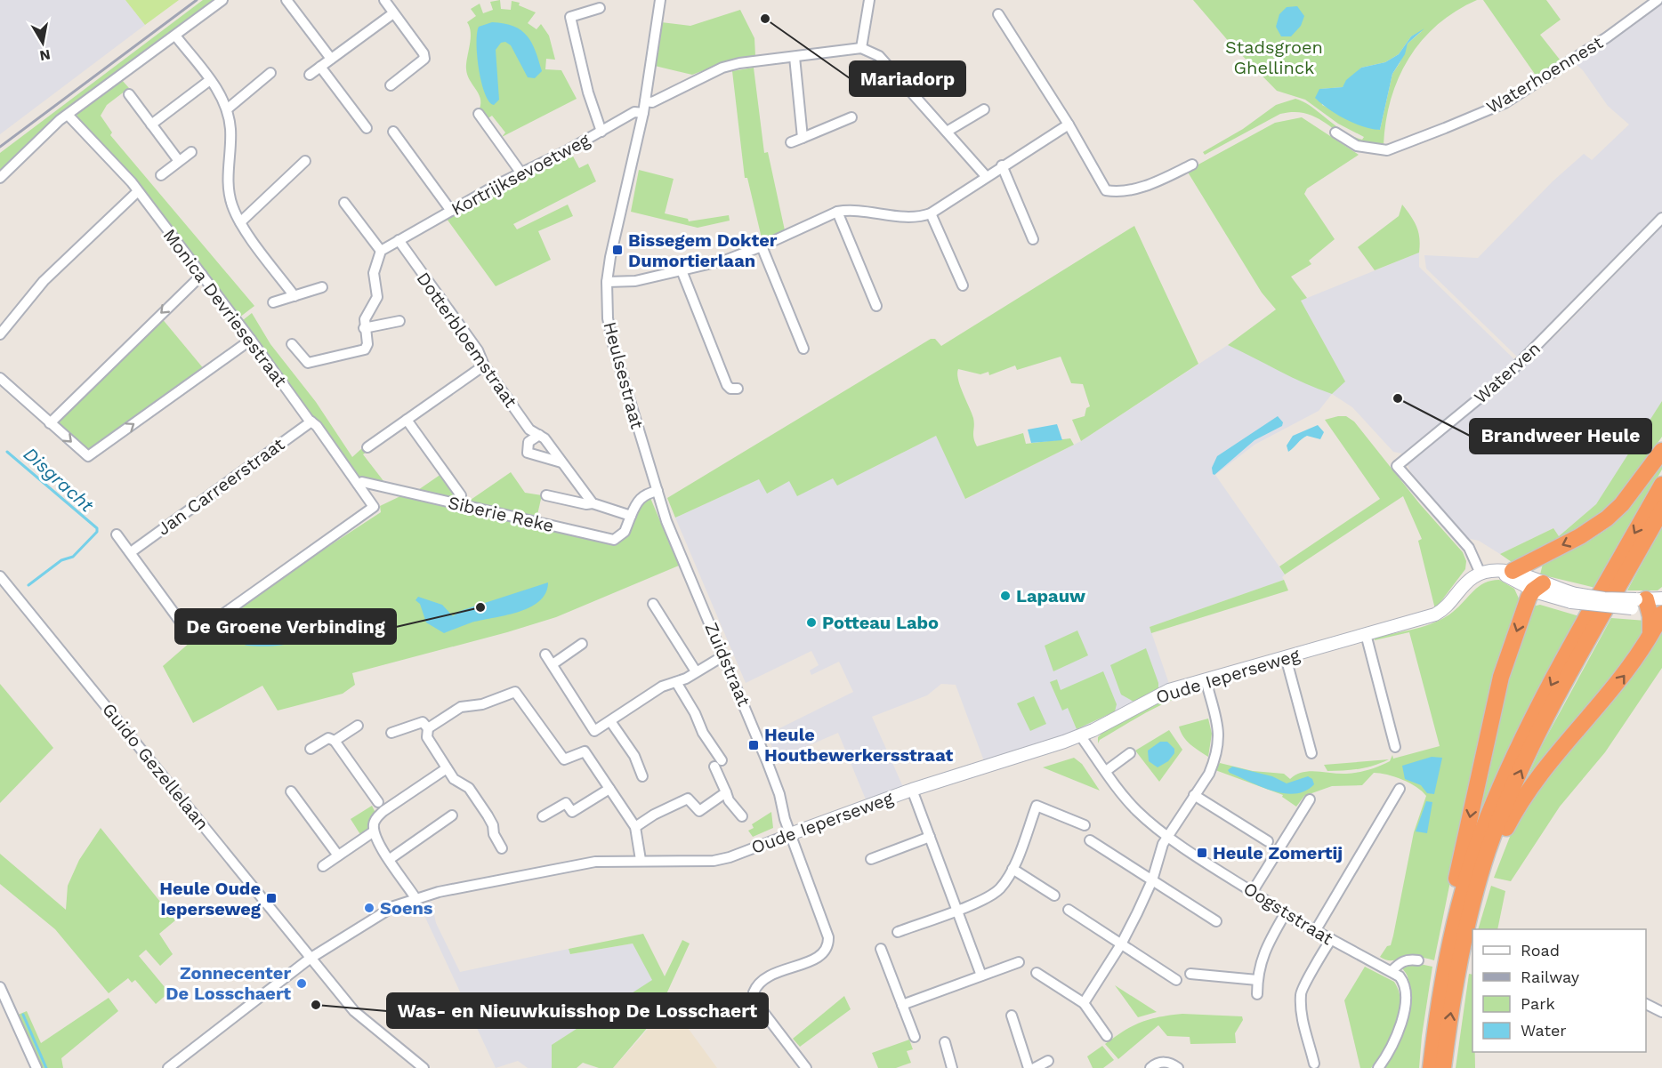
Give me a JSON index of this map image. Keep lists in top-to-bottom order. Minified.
{"streets":{"street":["Waterhoennest","Kortrijksevoetweg","Monica Devriesestraat","Dotterbloemstraat","Waterven","Heulsestraat","Jan Carreerstraat","Siberie Reke","Zuidstraat","Oude Ieperseweg","Guido Gezellelaan","Oogststraat"]},"crossings":[["Kortrijksevoetweg","Dotterbloemstraat"],["Kortrijksevoetweg","Heulsestraat"],["Monica Devriesestraat","Jan Carreerstraat"],["Monica Devriesestraat","Siberie Reke"],["Waterven","Oude Ieperseweg"],["Heulsestraat","Zuidstraat"],["Zuidstraat","Oude Ieperseweg"],["Oude Ieperseweg","Guido Gezellelaan"],["Oude Ieperseweg","Oogststraat"]],"water":["Disgracht"],"parks":["Stadsgroen Ghellinck"],"places":{"other":["Mariadorp","Brandweer Heule","Lapauw","De Groene Verbinding","Potteau Labo","Soens","Zonnecenter De Losschaert","Was- en Nieuwkuisshop De Losschaert"],"transit":["Bissegem Dokter Dumortierlaan","Heule Houtbewerkersstraat","Heule Zomertij","Heule Oude Ieperseweg"]},"legend":["Road","Railway","Park","Water"],"north":"bottom"}
